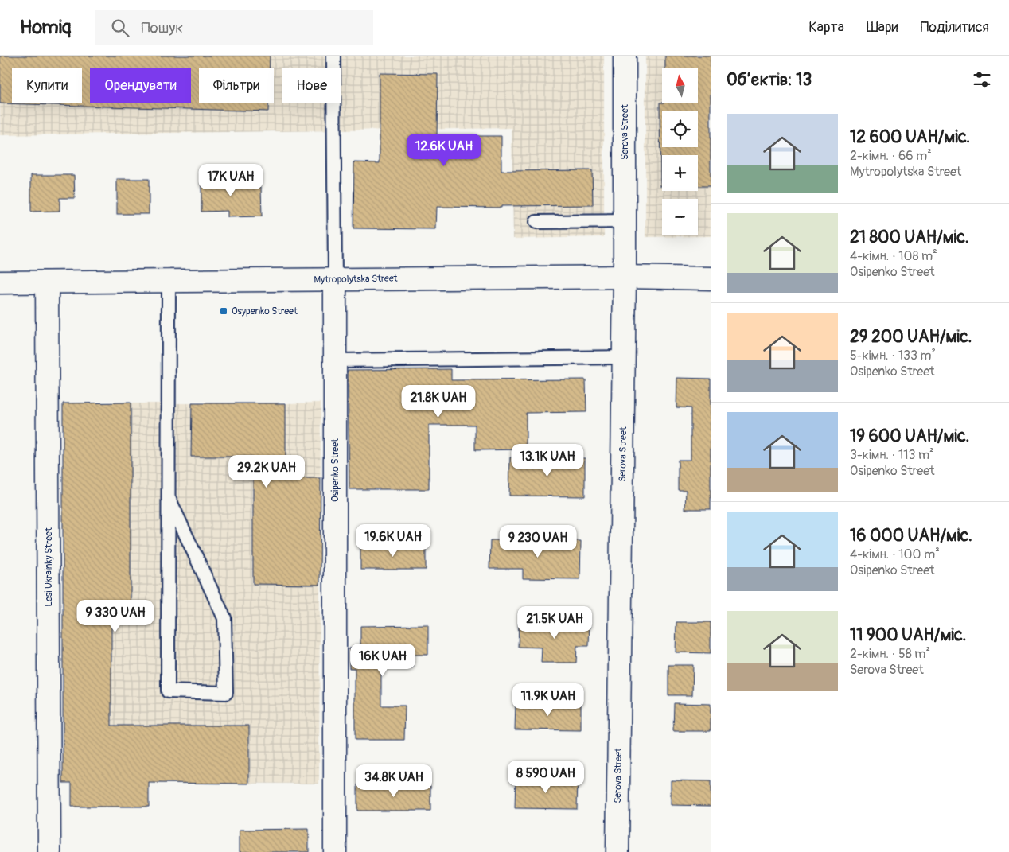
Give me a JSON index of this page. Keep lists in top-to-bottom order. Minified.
{"streets":{"street":["Serova Street","Mytropolytska Street","Osipenko Street","Lesi Ukrainky Street"]},"crossings":[["Serova Street","Mytropolytska Street"],["Mytropolytska Street","Osipenko Street"],["Mytropolytska Street","Lesi Ukrainky Street"]],"places":{"transit":["Osypenko Street"]},"north":"top","page":{"header":"Homiq","search":"Пошук","nav":["Карта","Шари","Поділитися"],"heading":"Об’єктів: 13","map_buttons":["+","−"],"chip":["Купити","Орендувати","Фільтри","Нове"],"list":[{"name":"12 600 UAH/міс.","note":"2-кімн. · 66 m² · Mytropolytska Street"},{"name":"21 800 UAH/міс.","note":"4-кімн. · 108 m² · Osipenko Street"},{"name":"29 200 UAH/міс.","note":"5-кімн. · 133 m² · Osipenko Street"},{"name":"19 600 UAH/міс.","note":"3-кімн. · 113 m² · Osipenko Street"},{"name":"16 000 UAH/міс.","note":"4-кімн. · 100 m² · Osipenko Street"},{"name":"11 900 UAH/міс.","note":"2-кімн. · 58 m² · Serova Street"}],"price":["12.6K UAH","17K UAH","21.8K UAH","13.1K UAH","29.2K UAH","19.6K UAH","9 230 UAH","9 330 UAH","21.5K UAH","16K UAH","11.9K UAH","8 590 UAH","34.8K UAH"]}}
